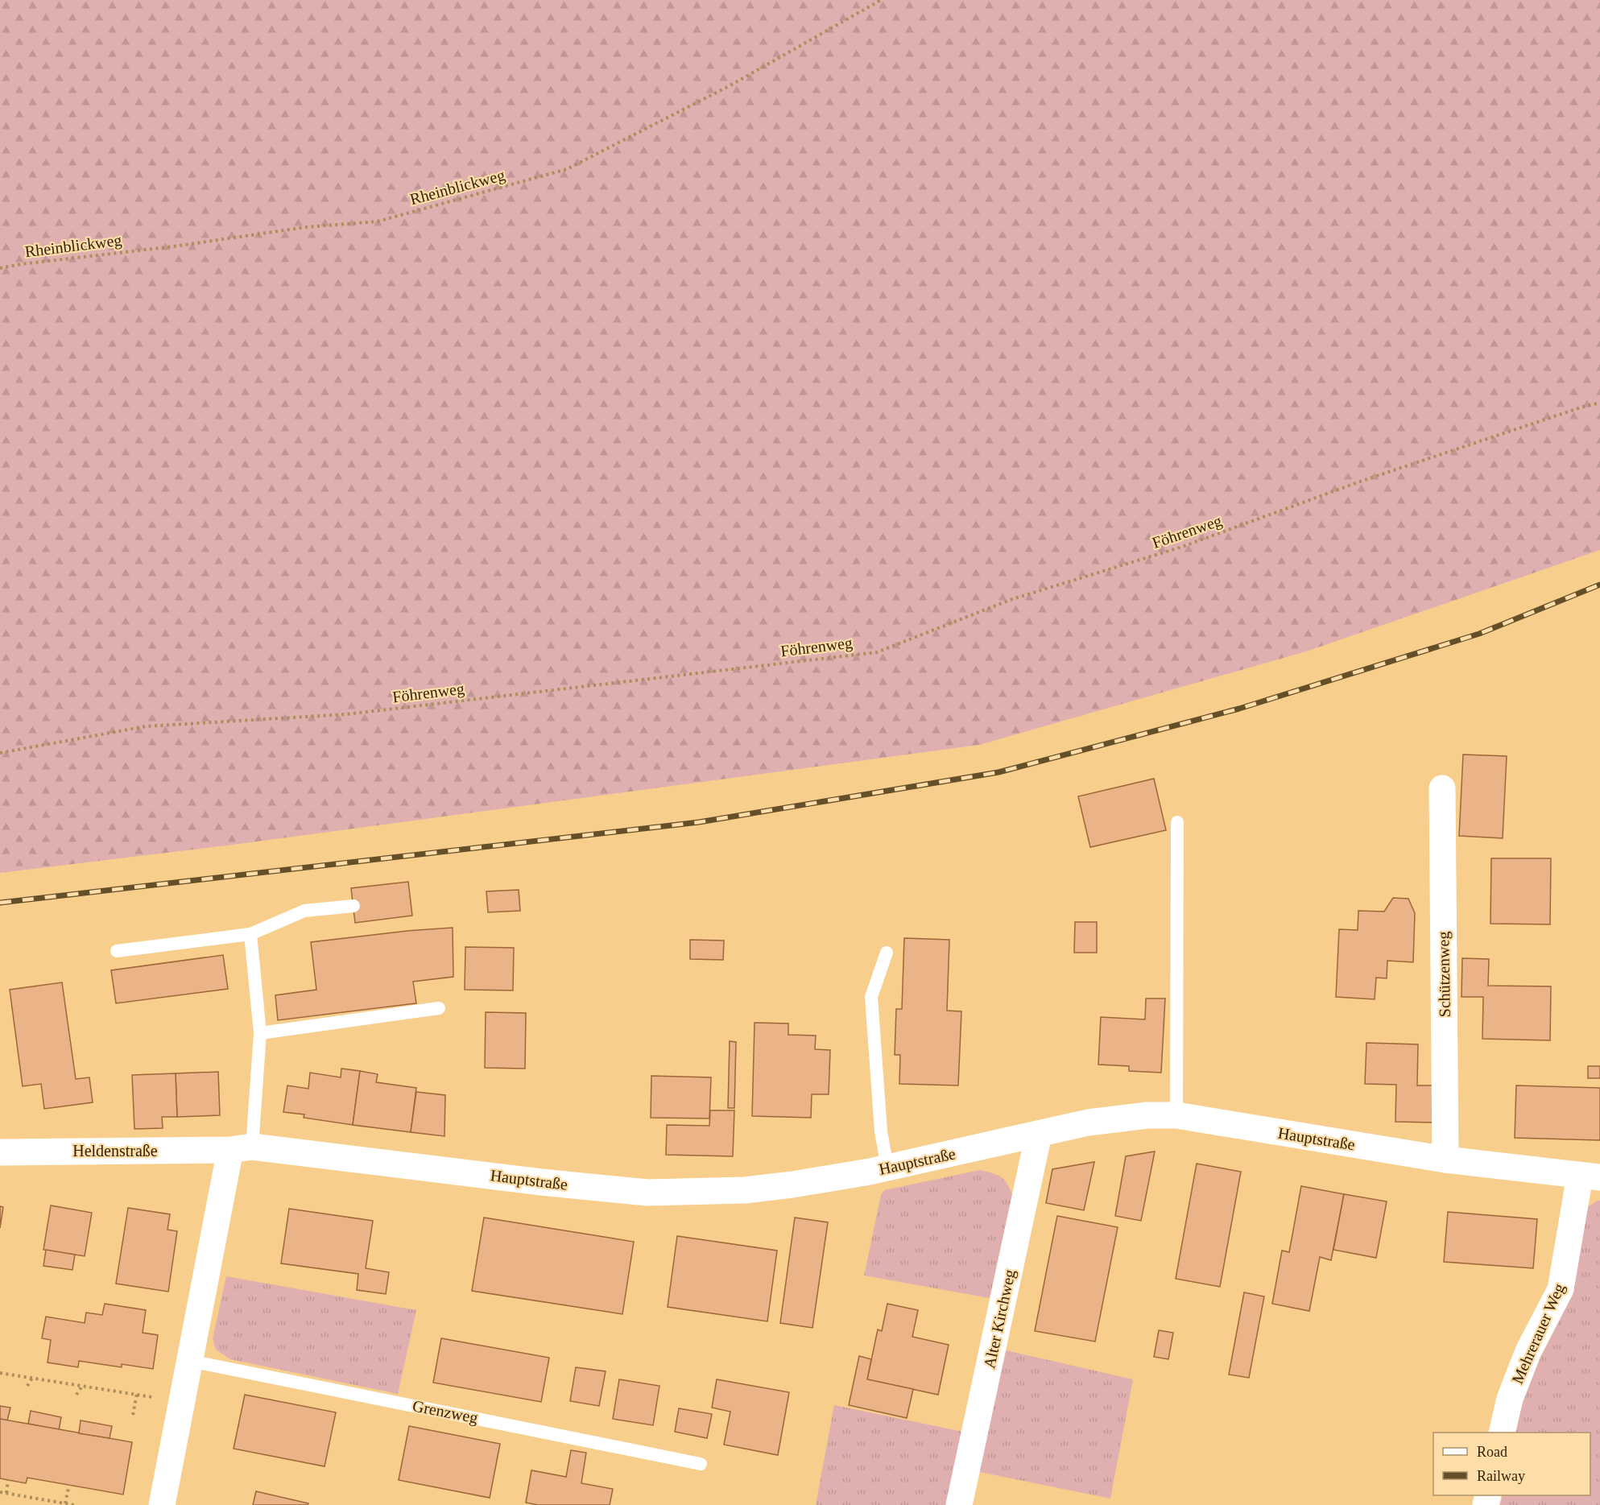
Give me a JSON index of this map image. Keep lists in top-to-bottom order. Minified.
{"streets":{"street":["Schützenweg","Hauptstraße","Heldenstraße","Alter Kirchweg","Mehrerauer Weg"],"lane":["Grenzweg"],"path":["Rheinblickweg","Föhrenweg"]},"crossings":[["Schützenweg","Hauptstraße"],["Hauptstraße","Heldenstraße"],["Hauptstraße","Alter Kirchweg"],["Hauptstraße","Mehrerauer Weg"]],"legend":["Road","Railway"]}
